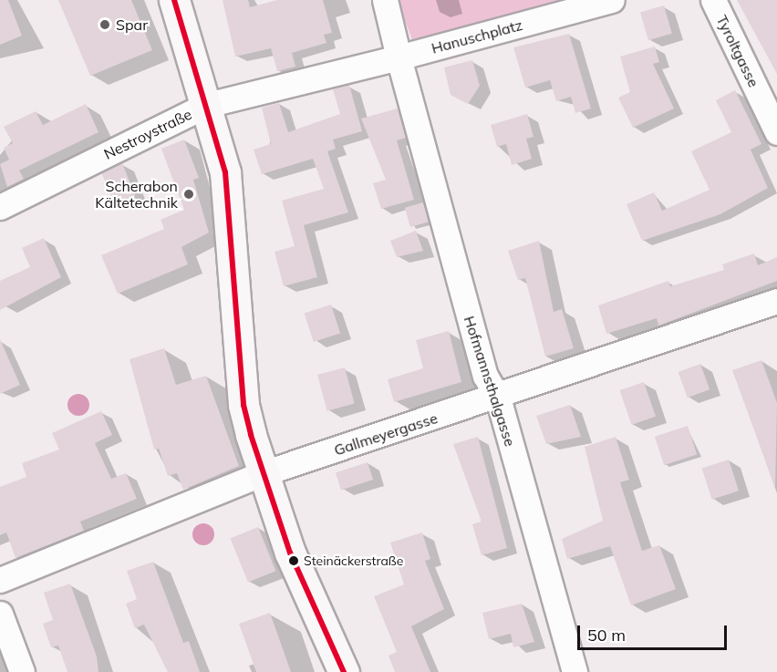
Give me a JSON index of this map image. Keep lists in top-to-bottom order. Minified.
{"streets":{"street":["Hanuschplatz","Tyroltgasse","Nestroystraße","Hofmannsthalgasse","Gallmeyergasse"]},"crossings":[["Hanuschplatz","Nestroystraße"],["Hanuschplatz","Hofmannsthalgasse"],["Nestroystraße","Hofmannsthalgasse"],["Hofmannsthalgasse","Gallmeyergasse"]],"places":["Spar","Scherabon Kältetechnik","Steinäckerstraße"],"scale_bar":"50 m"}
